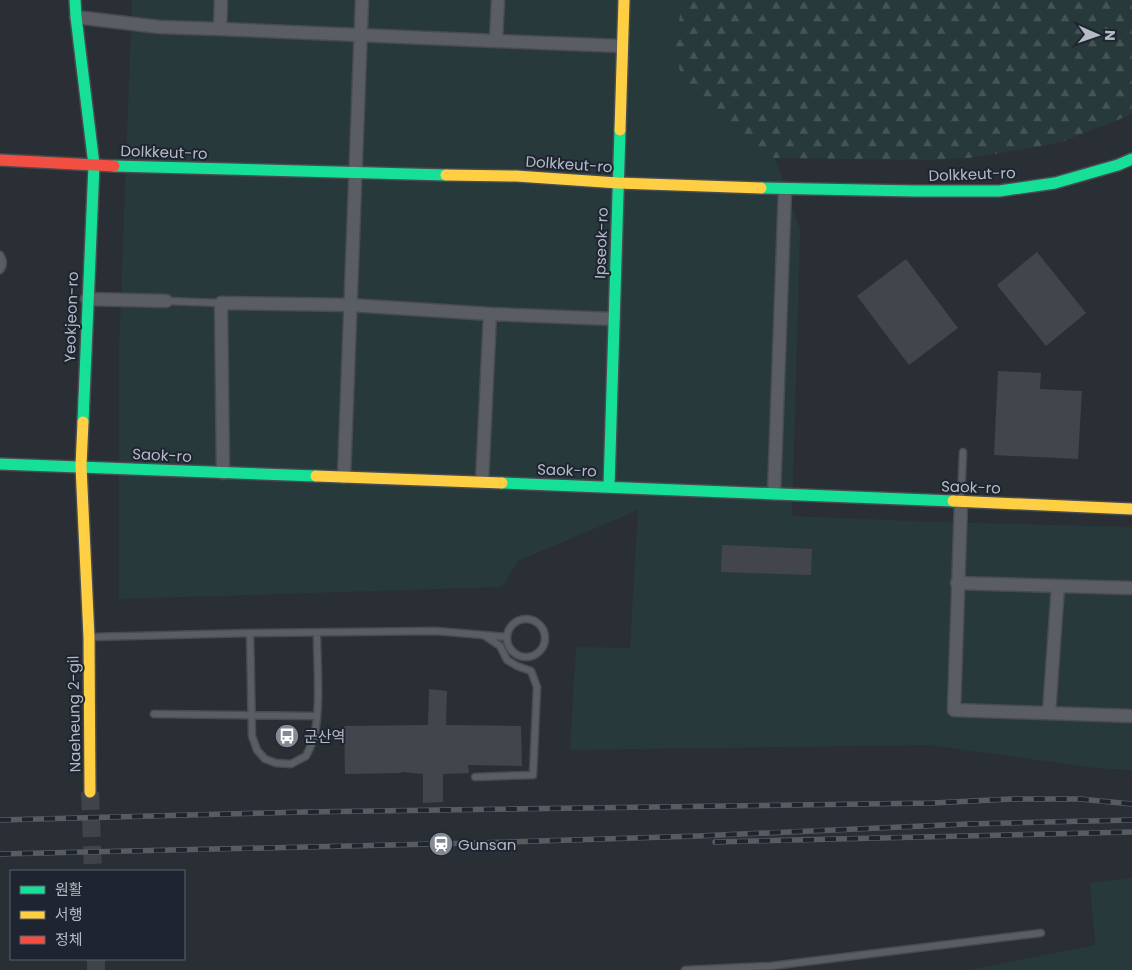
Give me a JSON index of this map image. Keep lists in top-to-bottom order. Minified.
{"streets":{"street":["Dolkkeut-ro","Ipseok-ro","Yeokjeon-ro","Saok-ro","Naeheung 2-gil"]},"crossings":[["Dolkkeut-ro","Ipseok-ro"],["Dolkkeut-ro","Yeokjeon-ro"],["Ipseok-ro","Saok-ro"],["Yeokjeon-ro","Saok-ro"],["Yeokjeon-ro","Naeheung 2-gil"]],"places":{"bus stop":["군산역"],"station":["Gunsan"]},"legend":["원활","서행","정체"],"north":"right"}
